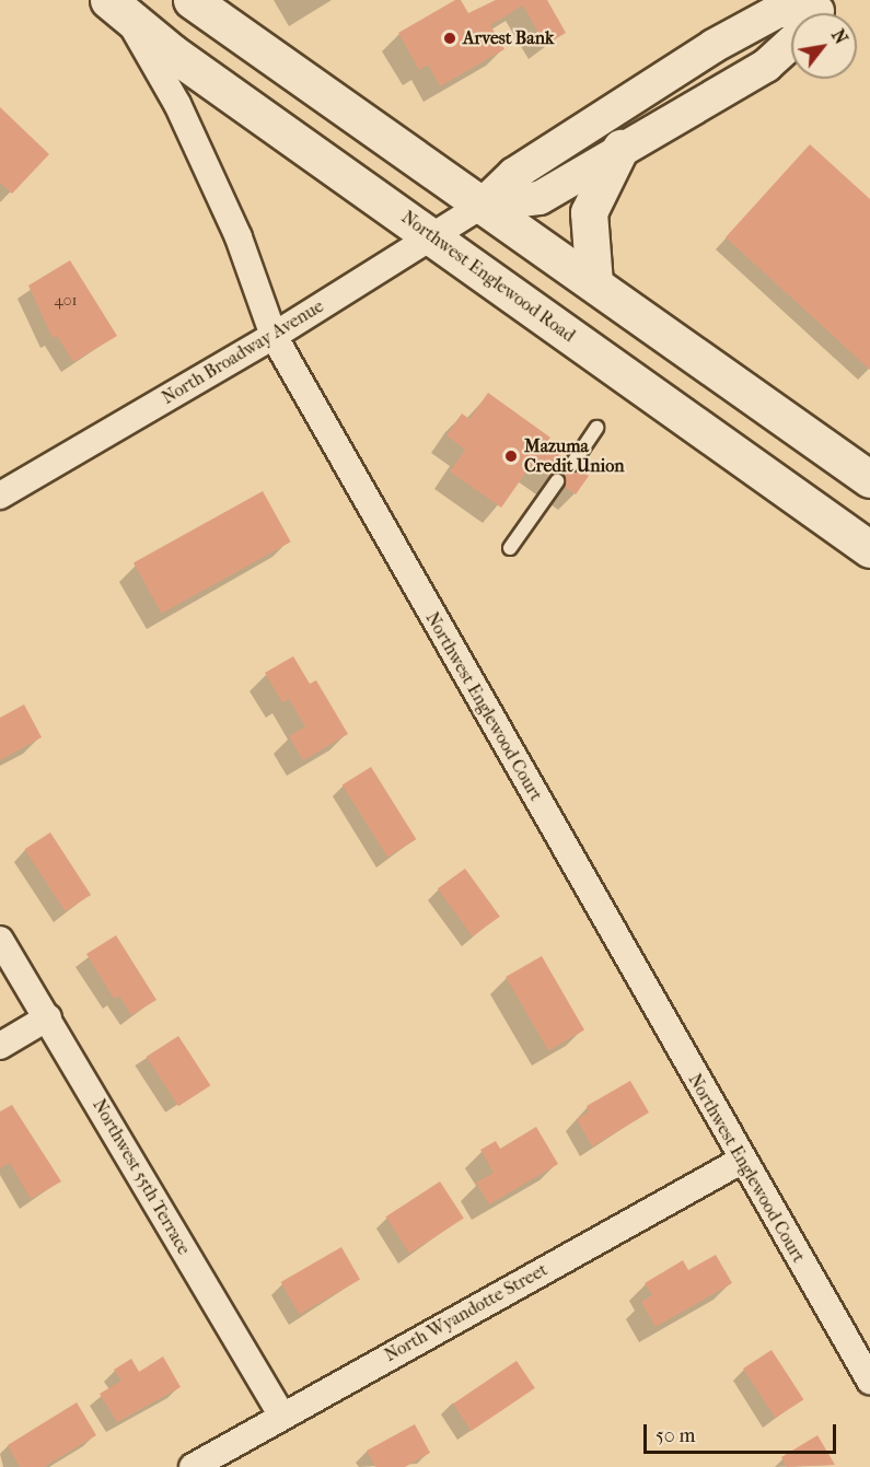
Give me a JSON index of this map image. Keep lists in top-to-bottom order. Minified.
{"streets":{"main road":["Northwest Englewood Road"],"street":["North Broadway Avenue","Northwest Englewood Court","Northwest 55th Terrace","North Wyandotte Street"]},"crossings":[["Northwest Englewood Road","North Broadway Avenue"],["Northwest Englewood Road","Northwest Englewood Court"],["North Broadway Avenue","Northwest Englewood Court"],["Northwest Englewood Court","North Wyandotte Street"],["Northwest 55th Terrace","North Wyandotte Street"]],"places":["Arvest Bank","Mazuma Credit Union"],"house_numbers":["401"],"scale_bar":"50 m","north":"top right"}
